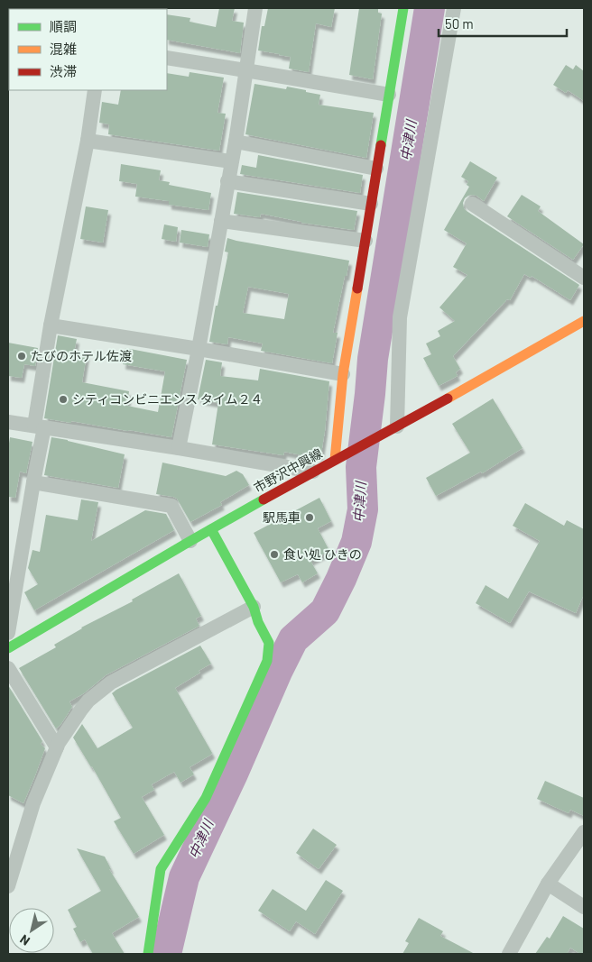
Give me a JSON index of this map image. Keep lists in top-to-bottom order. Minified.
{"streets":{"street":["市野沢中興線"]},"water":["中津川"],"places":["たびのホテル佐渡","シティコンビニエンス タイム２４","駅馬車","食い処 ひきの"],"legend":["順調","混雑","渋滞"],"scale_bar":"50 m","north":"bottom left"}
